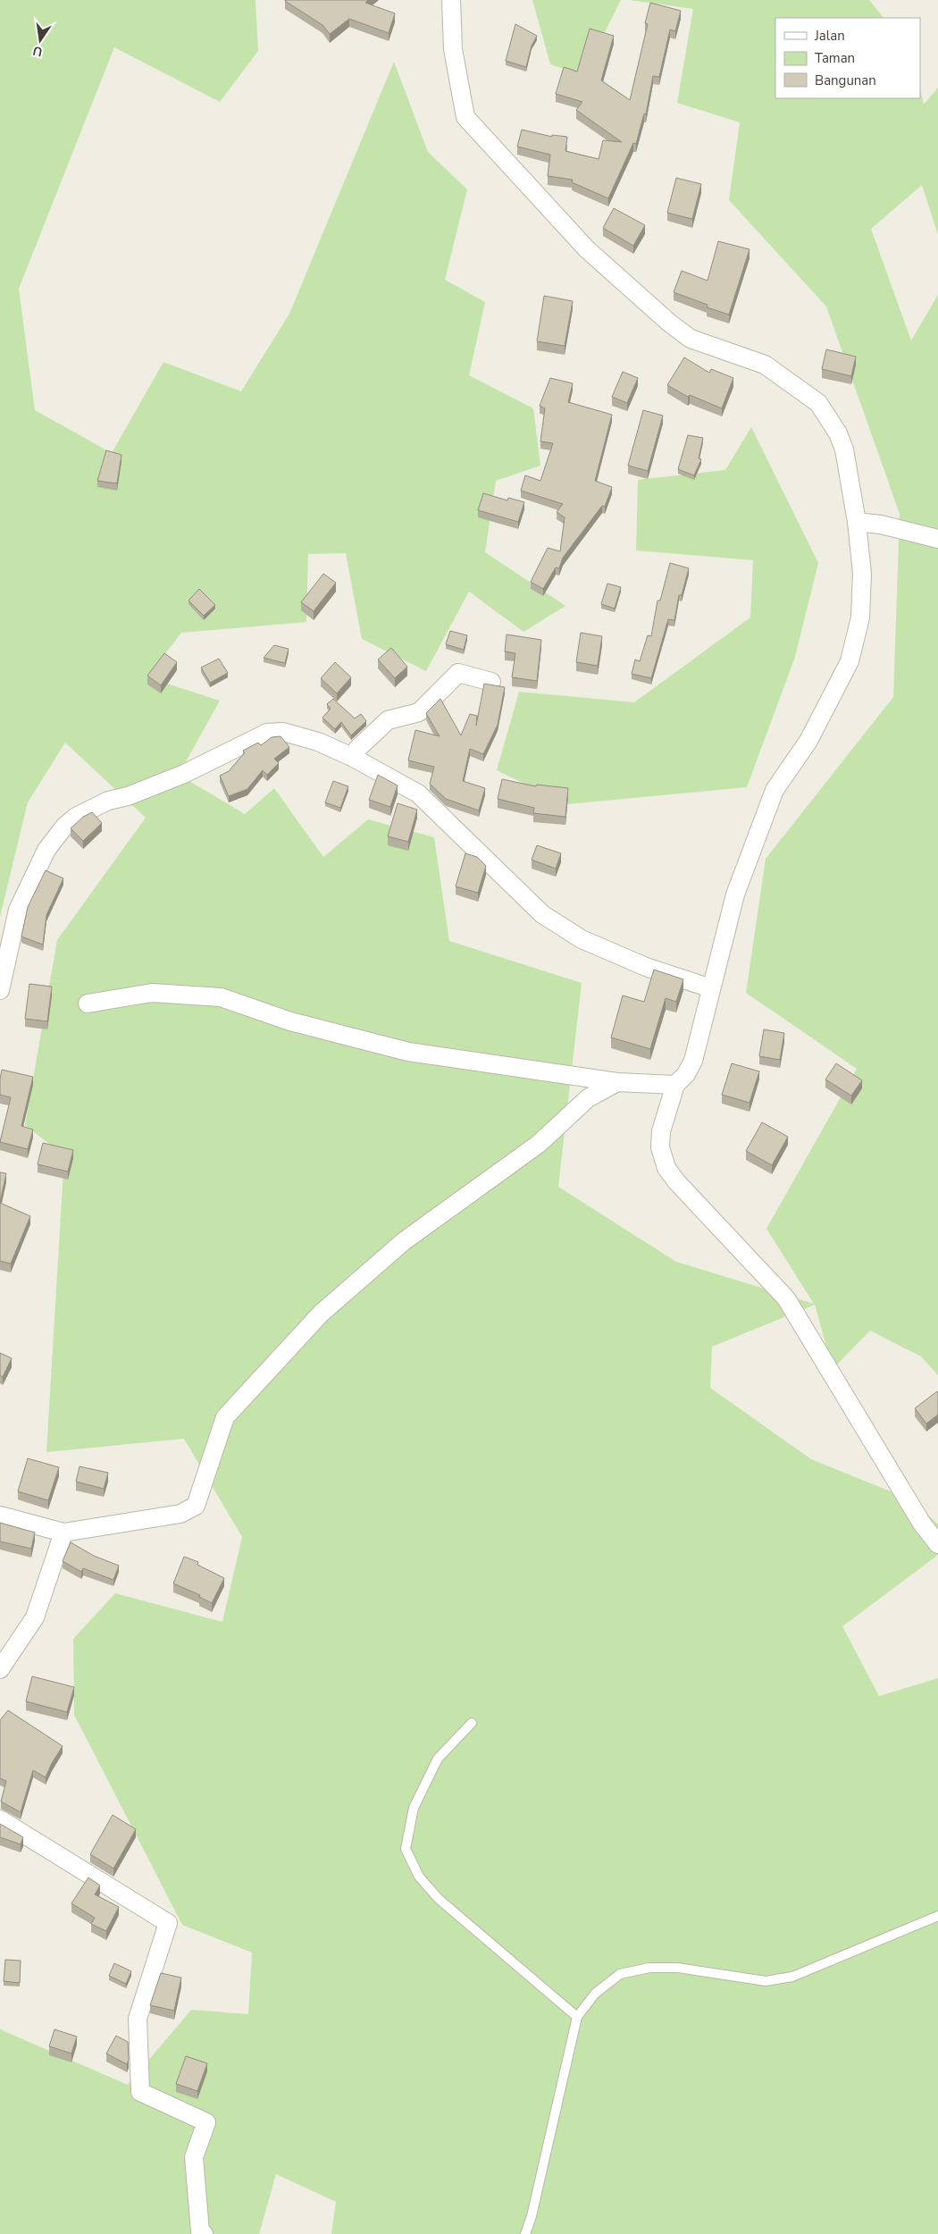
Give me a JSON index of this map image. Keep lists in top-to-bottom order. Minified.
{"legend":["Jalan","Taman","Bangunan"],"north":"bottom"}
